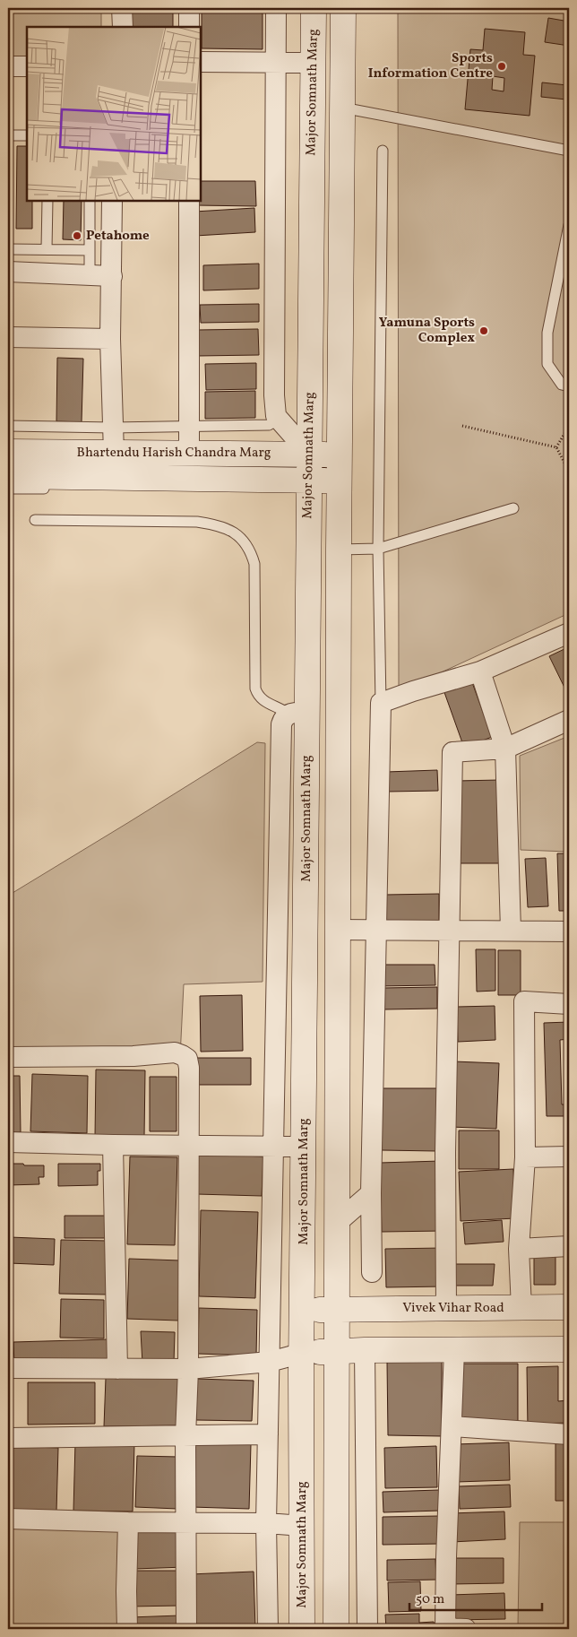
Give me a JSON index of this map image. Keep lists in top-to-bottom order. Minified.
{"streets":{"main road":["Major Somnath Marg","Bhartendu Harish Chandra Marg","Vivek Vihar Road"]},"crossings":[["Major Somnath Marg","Bhartendu Harish Chandra Marg"],["Major Somnath Marg","Vivek Vihar Road"]],"places":["Sports Information Centre","Petahome","Yamuna Sports Complex"],"scale_bar":"50 m"}
